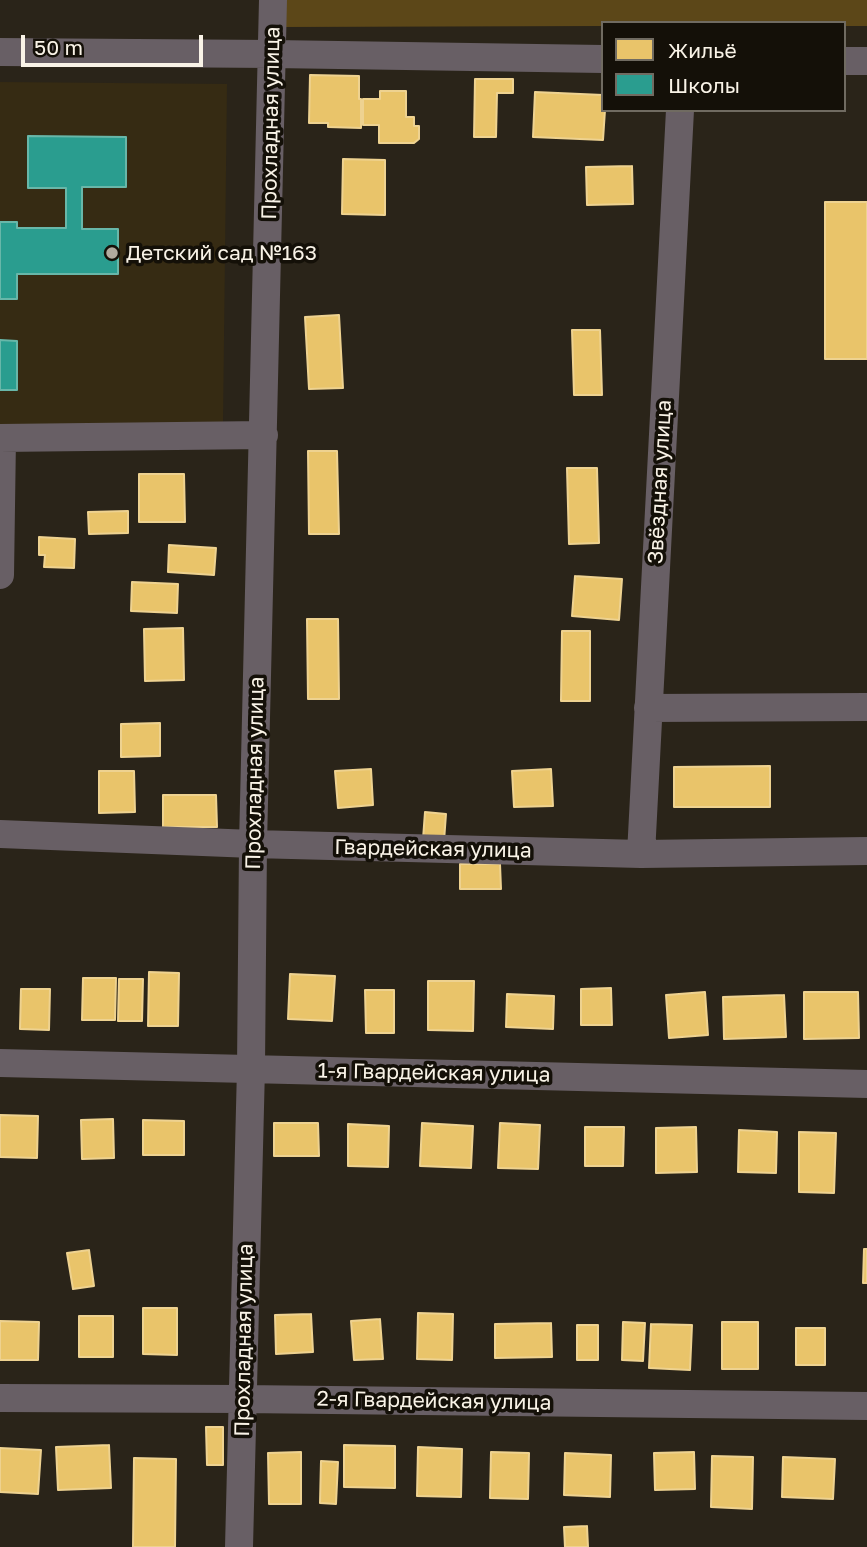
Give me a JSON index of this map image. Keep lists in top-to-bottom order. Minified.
{"streets":{"street":["Прохладная улица","Звёздная улица","Гвардейская улица","1-я Гвардейская улица","2-я Гвардейская улица"]},"crossings":[["Прохладная улица","Гвардейская улица"],["Прохладная улица","1-я Гвардейская улица"],["Прохладная улица","2-я Гвардейская улица"],["Звёздная улица","Гвардейская улица"]],"places":["Детский cад №163"],"legend":["Жильё","Школы"],"scale_bar":"50 m"}
